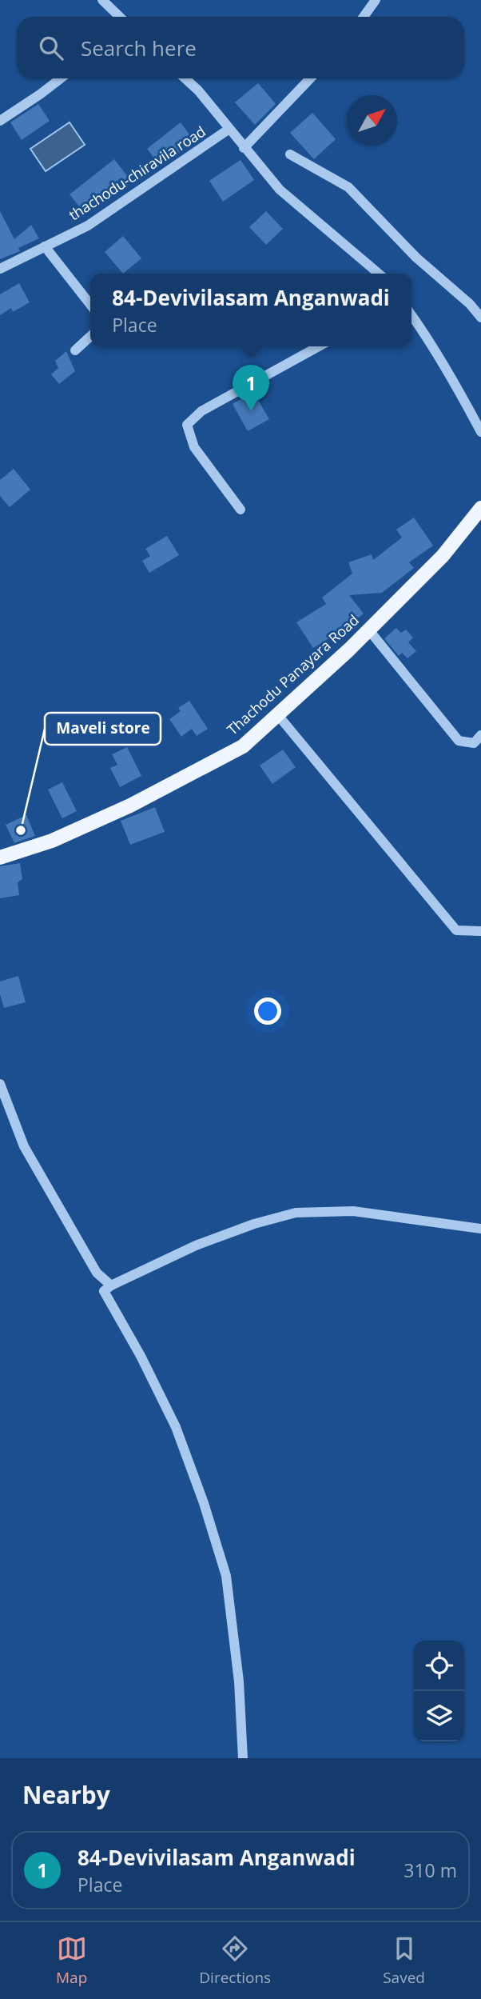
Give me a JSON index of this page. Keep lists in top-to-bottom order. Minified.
{"streets":{"main road":["Thachodu Panayara Road"],"street":["thachodu-chiravila road"]},"places":["Maveli store"],"north":"top right","page":{"search":"Search here","popup":["84-Devivilasam Anganwadi","Place"],"pins":"1","heading":"Nearby","list":[{"mark":"1","name":"84-Devivilasam Anganwadi","note":"Place","value":"310 m"}],"nav":["Map","Directions","Saved"]}}
